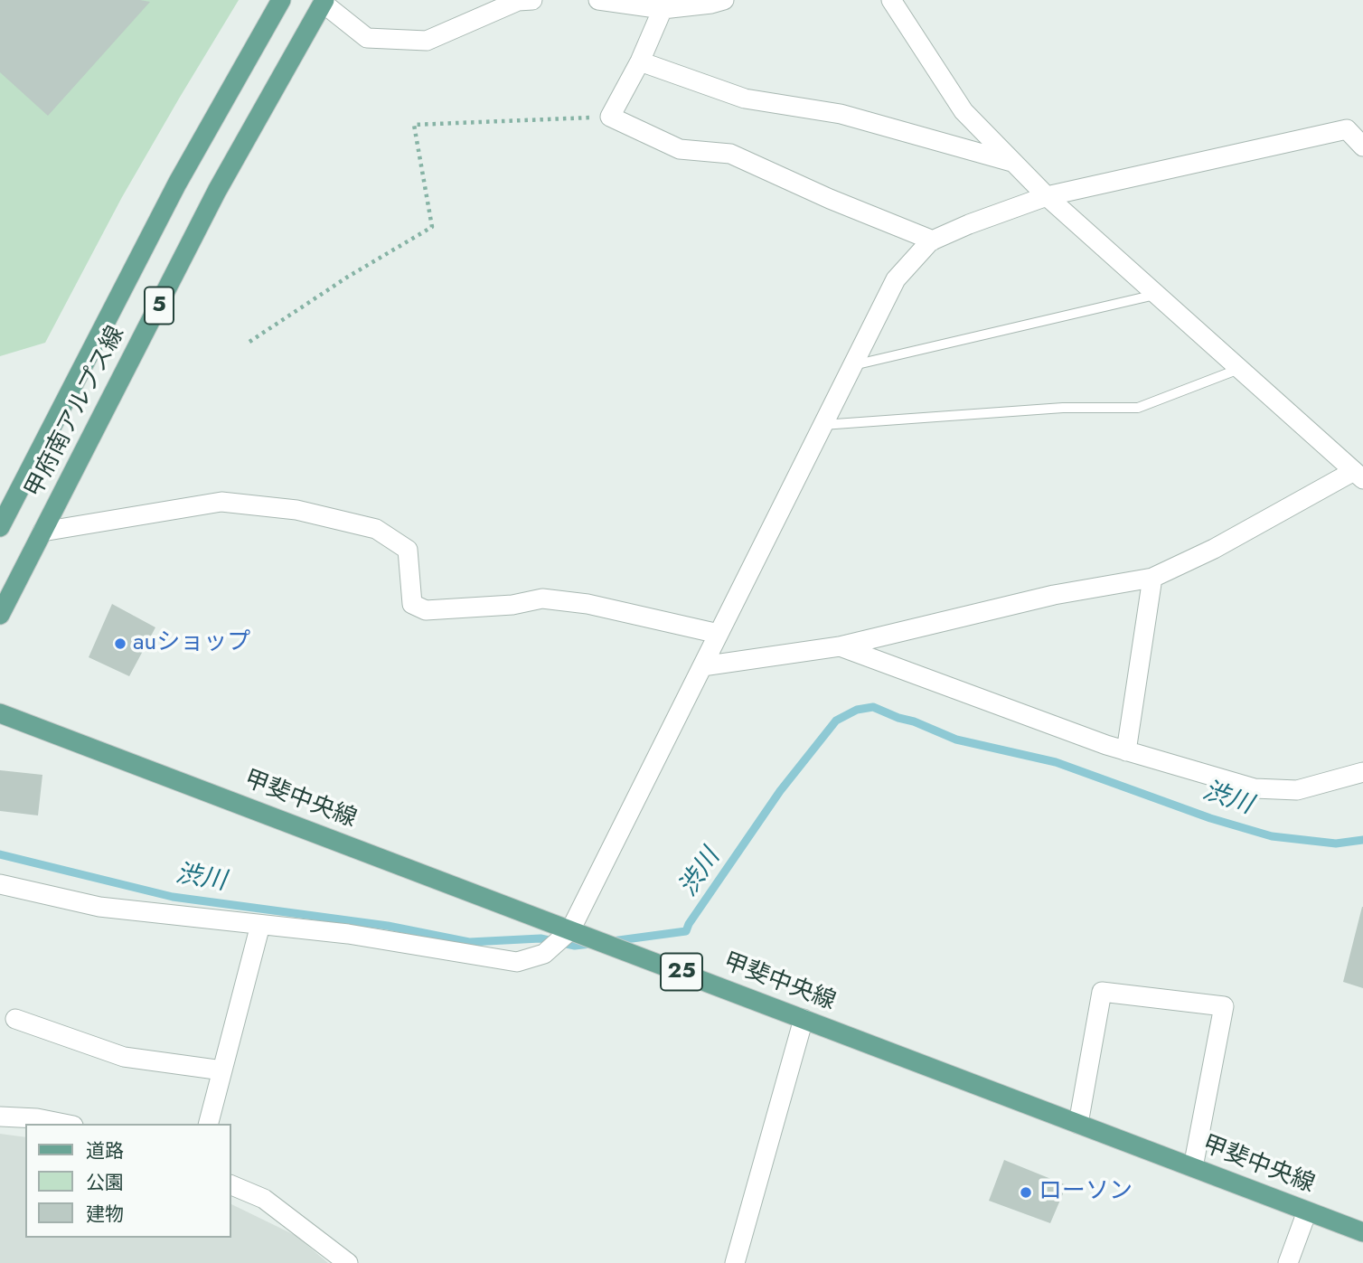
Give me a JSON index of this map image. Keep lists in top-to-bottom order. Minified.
{"streets":{"main road":["5","甲府南アルプス線","甲斐中央線","25"]},"water":["渋川"],"places":["auショップ","ローソン"],"legend":["道路","公園","建物"]}
